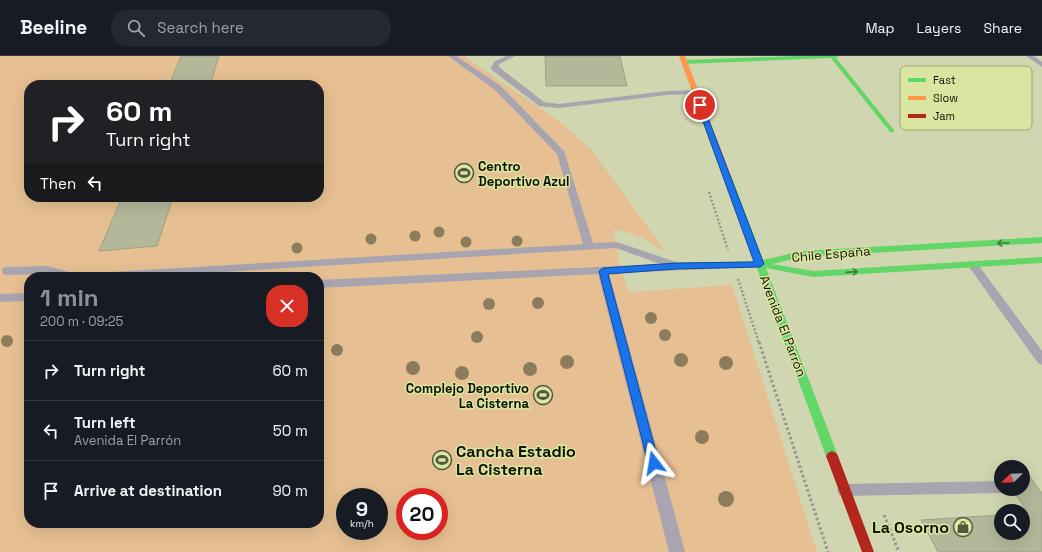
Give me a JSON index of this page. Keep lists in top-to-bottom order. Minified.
{"streets":{"street":["Chile España","Avenida El Parrón"]},"crossings":[["Chile España","Avenida El Parrón"]],"places":{"sports":["Centro Deportivo Azul","Complejo Deportivo La Cisterna","Cancha Estadio La Cisterna"],"shop":["La Osorno"]},"legend":["Fast","Slow","Jam"],"north":"bottom left","page":{"header":"Beeline","search":"Search here","nav":["Map","Layers","Share"],"turn":["60 m","Turn right"],"then":"Then","heading":["1 min","200 m · 09:25"],"list":[{"name":"Turn right","value":"60 m"},{"name":"Turn left","note":"Avenida El Parrón","value":"50 m"},{"name":"Arrive at destination","value":"90 m"}],"speed":"9 km/h","limit":"20"}}
